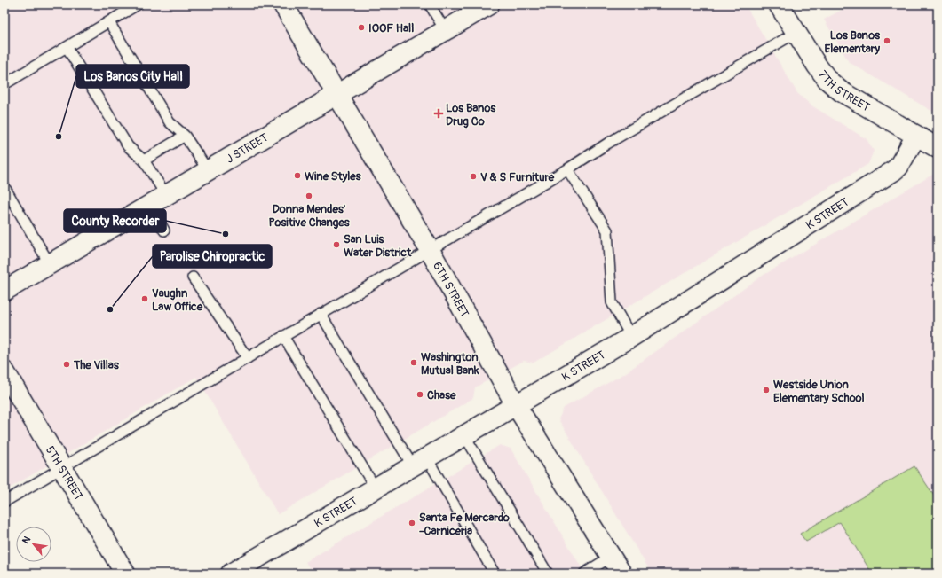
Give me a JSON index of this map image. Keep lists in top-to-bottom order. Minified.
{"streets":{"street":["7TH STREET","J STREET","K STREET","6TH STREET","5TH STREET"]},"crossings":[["7TH STREET","K STREET"],["J STREET","6TH STREET"],["K STREET","6TH STREET"]],"places":{"other":["IOOF Hall","Los Banos Elementary","Los Banos City Hall","Wine Styles","V & S Furniture","Donna Mendes' Positive Changes","County Recorder","San Luis Water District","Vaughn Law Office","Parolise Chiropractic","Washington Mutual Bank","The Villas","Westside Union Elementary School","Chase","Santa Fe Mercardo -Carniceria"],"health":["Los Banos Drug Co"]},"north":"top left"}
